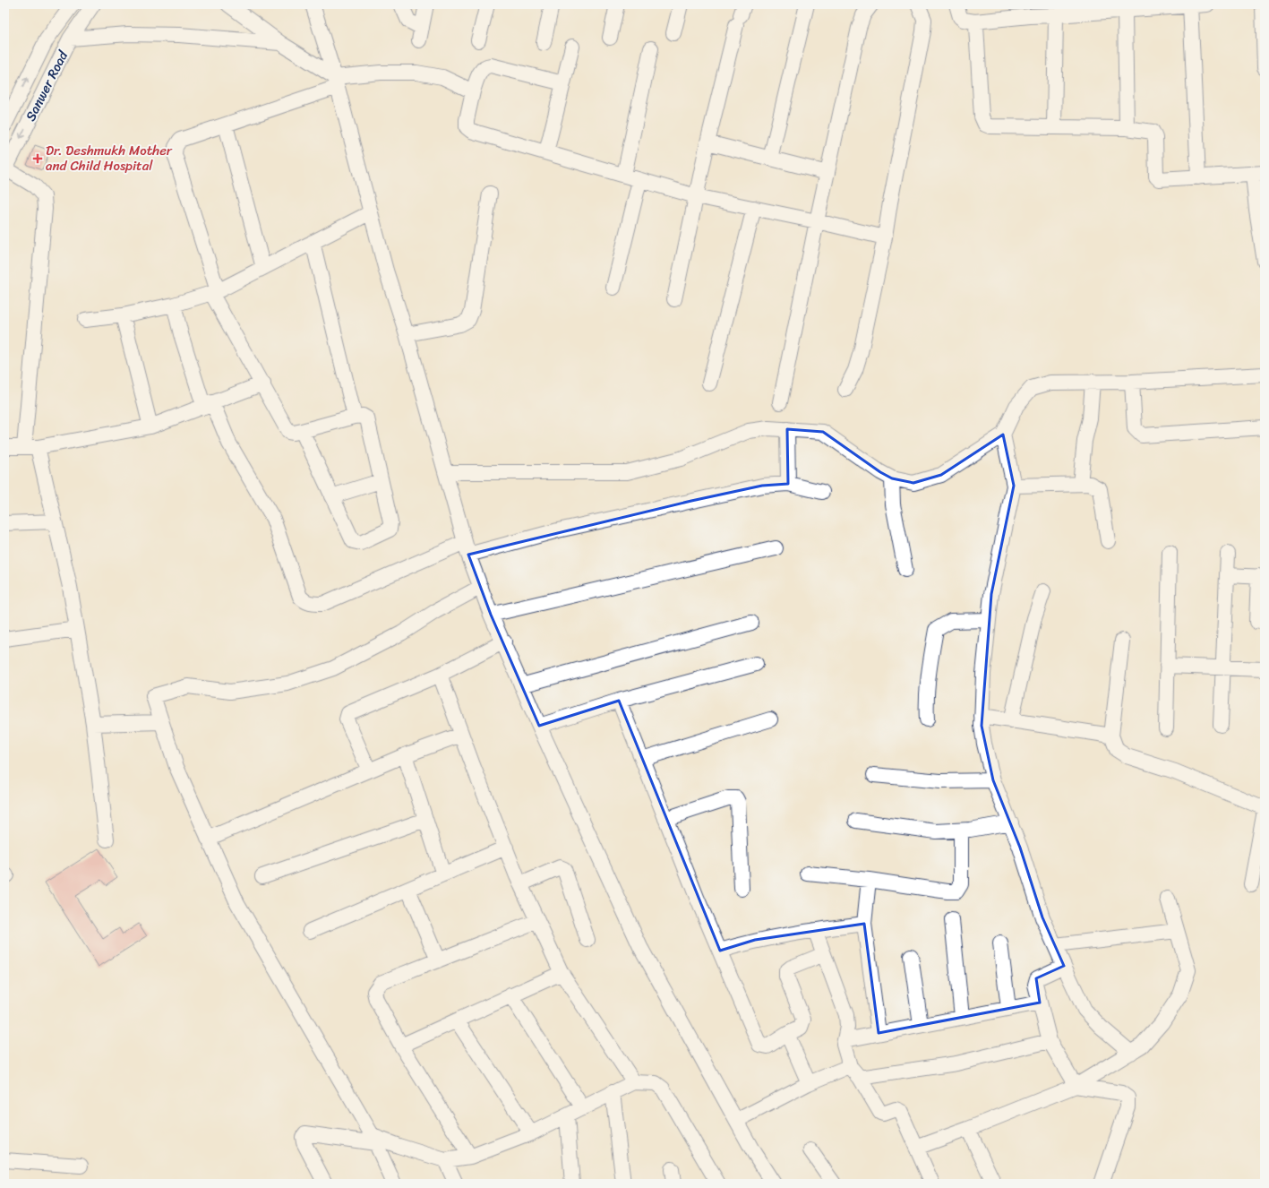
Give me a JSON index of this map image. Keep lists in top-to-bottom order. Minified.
{"streets":{"street":["Sanwer Road"]},"places":{"health":["Dr. Deshmukh Mother and Child Hospital"]}}
